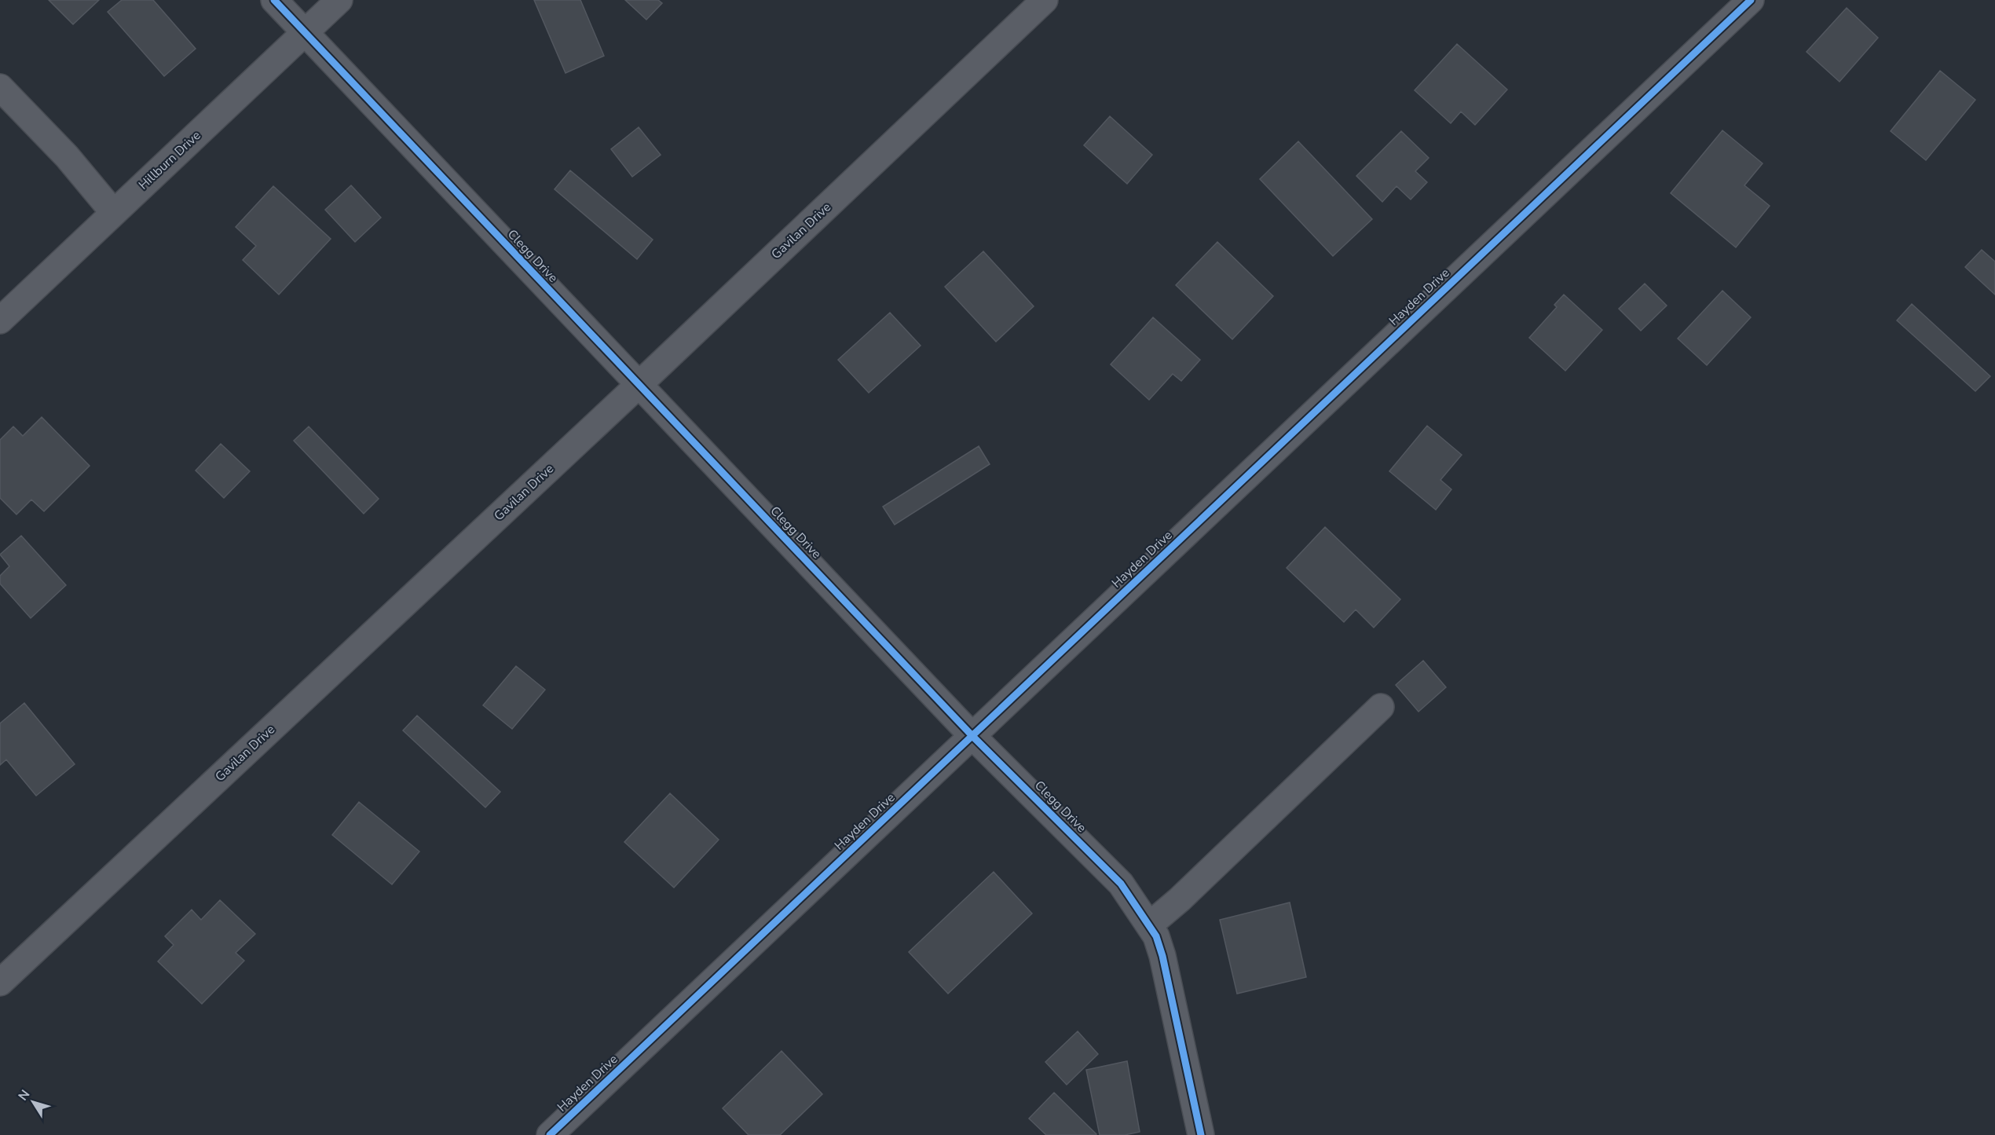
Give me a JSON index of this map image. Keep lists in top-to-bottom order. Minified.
{"streets":{"street":["Hillburn Drive","Gavilan Drive","Clegg Drive","Hayden Drive"]},"crossings":[["Hillburn Drive","Clegg Drive"],["Gavilan Drive","Clegg Drive"],["Clegg Drive","Hayden Drive"]],"north":"top left"}
